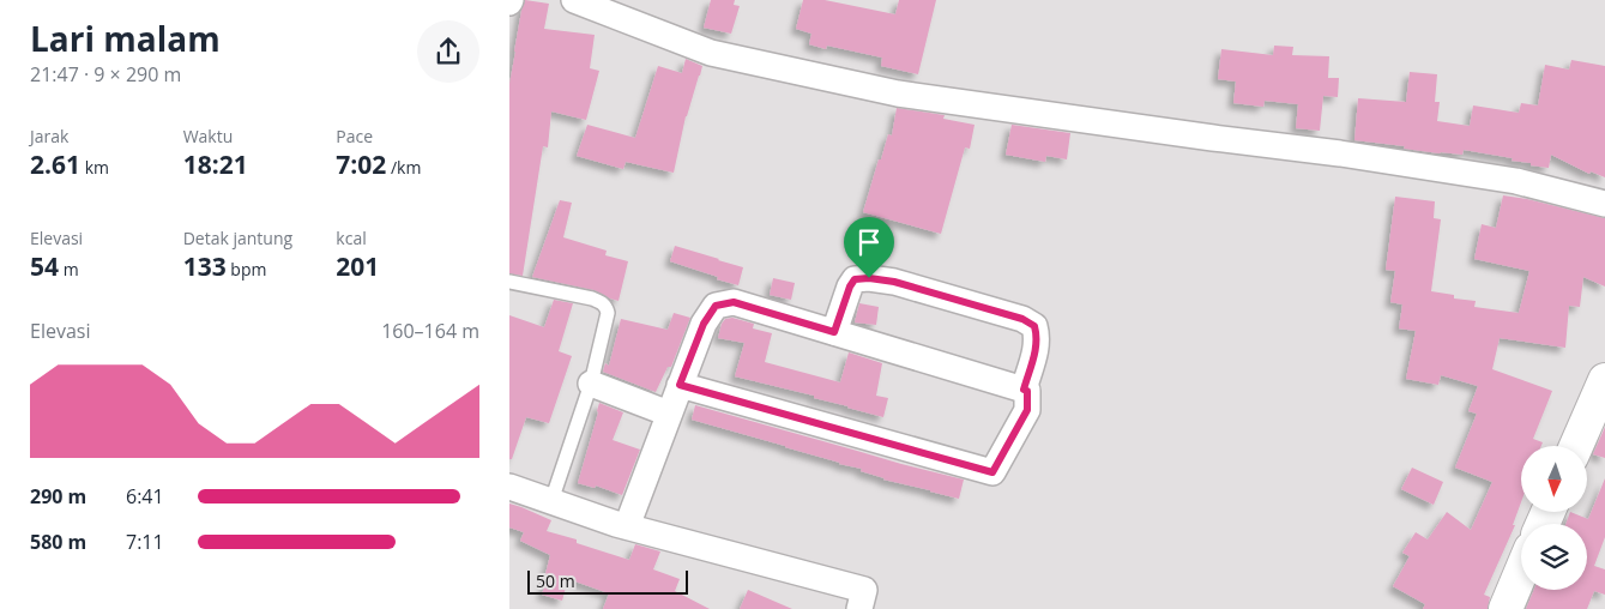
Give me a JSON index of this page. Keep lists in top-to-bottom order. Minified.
{"scale_bar":"50 m","north":"bottom","page":{"heading":["Lari malam","21:47 · 9 × 290 m"],"stats":[["Jarak","2.61 km"],["Waktu","18:21"],["Pace","7:02 /km"],["Elevasi","54 m"],["Detak jantung","133 bpm"],["kcal","201"]],"chart":["Elevasi","160–164 m"],"list":[{"name":"290 m","note":"6:41"},{"name":"580 m","note":"7:11"}],"scale":"50 m"}}
